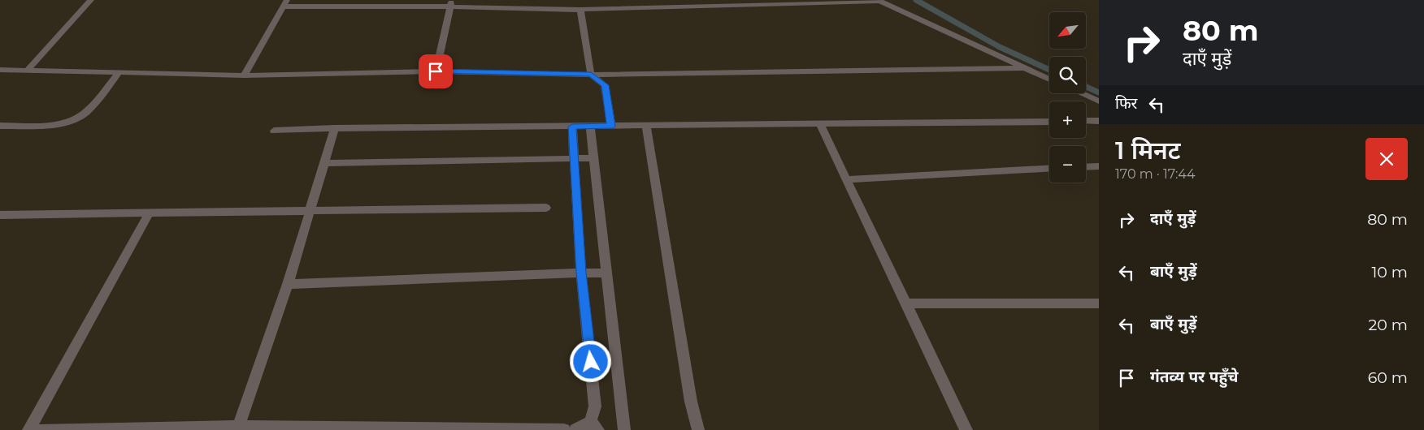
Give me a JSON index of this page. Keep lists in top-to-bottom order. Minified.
{"north":"bottom left","page":{"turn":["80 m","दाएँ मुड़ें"],"map_buttons":["+","−"],"then":"फिर","heading":["1 मिनट","170 m · 17:44"],"list":[{"name":"दाएँ मुड़ें","value":"80 m"},{"name":"बाएँ मुड़ें","value":"10 m"},{"name":"बाएँ मुड़ें","value":"20 m"},{"name":"गंतव्य पर पहुँचे","value":"60 m"}]}}
